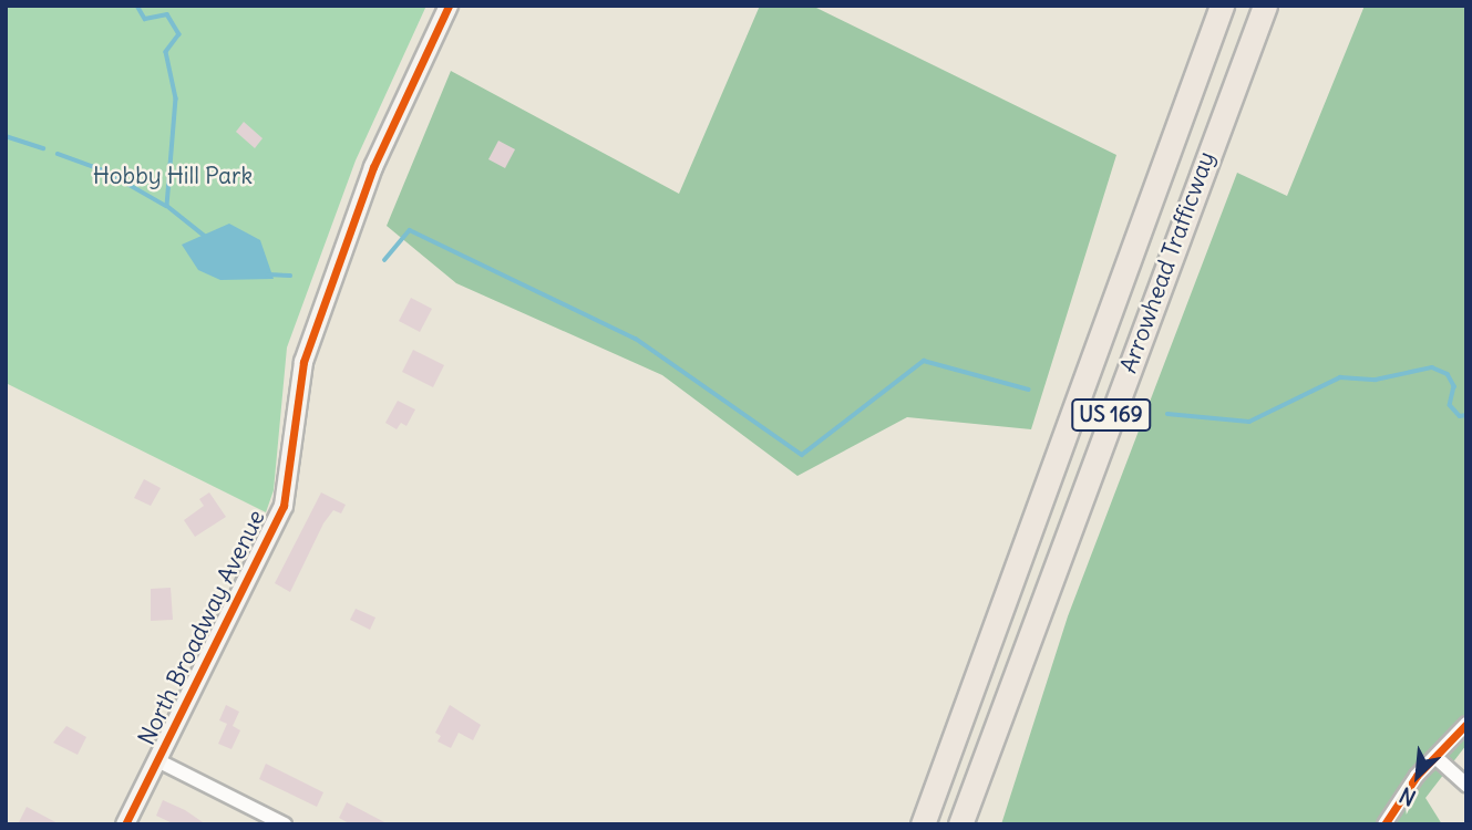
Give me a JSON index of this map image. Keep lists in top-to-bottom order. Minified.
{"streets":{"highway":["Arrowhead Trafficway","US 169"],"street":["North Broadway Avenue"]},"parks":["Hobby Hill Park"],"north":"bottom left"}
